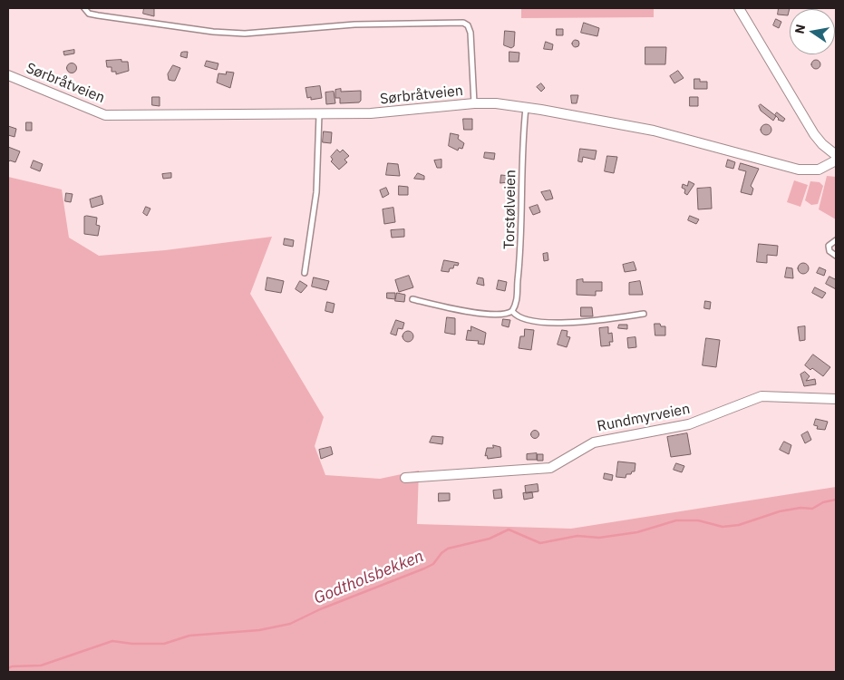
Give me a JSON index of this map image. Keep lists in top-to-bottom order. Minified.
{"streets":{"street":["Sørbråtveien","Rundmyrveien"],"lane":["Torstølveien"]},"crossings":[["Sørbråtveien","Torstølveien"]],"water":["Godtholsbekken"],"north":"left"}
